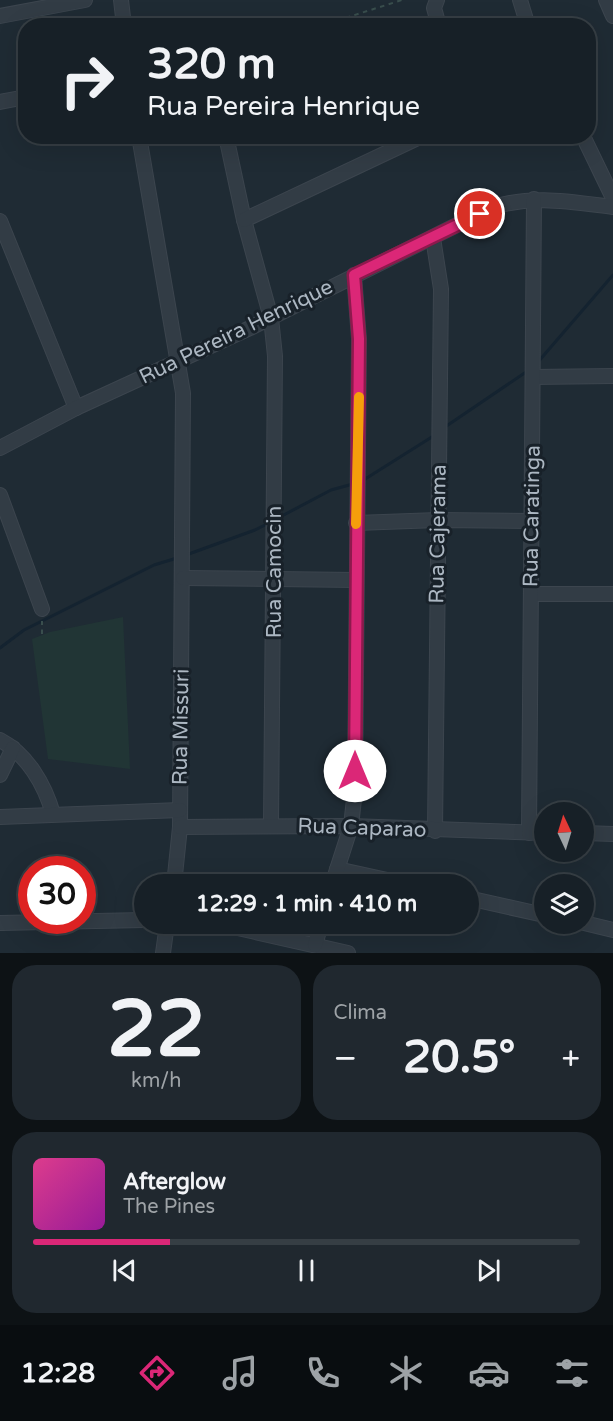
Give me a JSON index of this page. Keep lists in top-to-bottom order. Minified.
{"streets":{"street":["Rua Pereira Henrique","Rua Caratinga","Rua Cajerama","Rua Camocin","Rua Missuri","Rua Caparao"]},"crossings":[["Rua Pereira Henrique","Rua Caratinga"],["Rua Pereira Henrique","Rua Cajerama"],["Rua Pereira Henrique","Rua Camocin"],["Rua Pereira Henrique","Rua Missuri"],["Rua Caratinga","Rua Caparao"],["Rua Cajerama","Rua Caparao"],["Rua Camocin","Rua Caparao"],["Rua Missuri","Rua Caparao"]],"north":"top","page":{"turn":["320 m","Rua Pereira Henrique"],"limit":"30","trip":"12:29 · 1 min · 410 m","tile":[["22","km/h"],"Clima"],"heat":["−","20.5°","+"],"song":["Afterglow","The Pines"],"tabs":"12:28"}}
